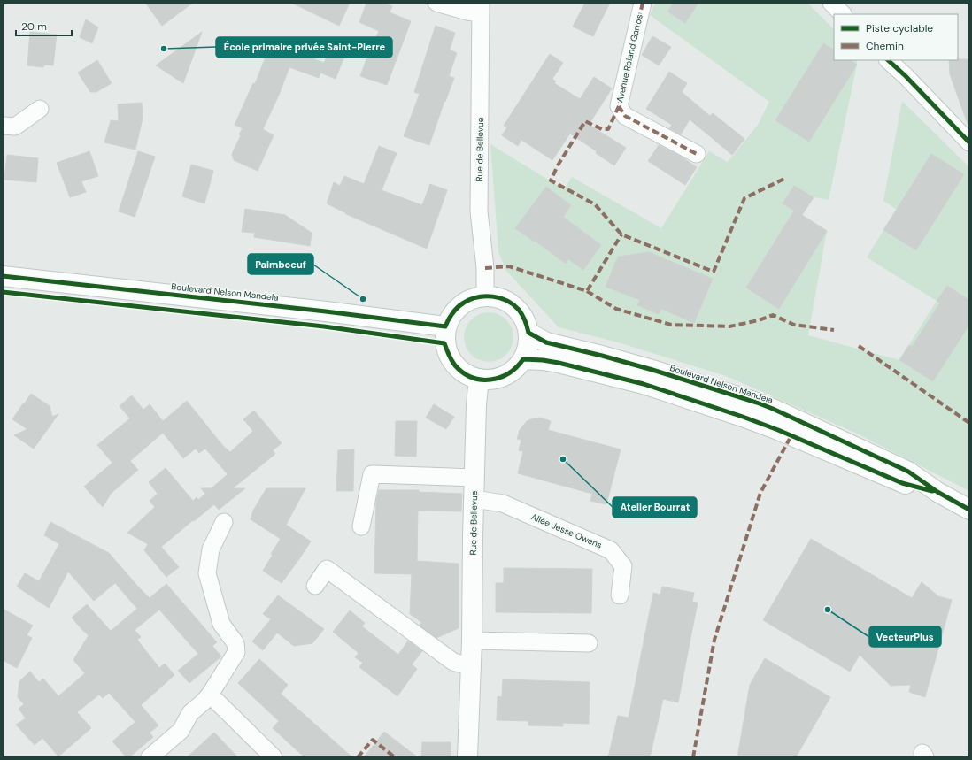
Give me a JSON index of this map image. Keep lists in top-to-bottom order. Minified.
{"streets":{"street":["Avenue Roland Garros","Rue de Bellevue","Boulevard Nelson Mandela","Allée Jesse Owens"]},"crossings":[["Rue de Bellevue","Boulevard Nelson Mandela"],["Rue de Bellevue","Allée Jesse Owens"]],"places":["École primaire privée Saint-Pierre","Paimboeuf","Atelier Bourrat","VecteurPlus"],"legend":["Piste cyclable","Chemin"],"scale_bar":"20 m"}
